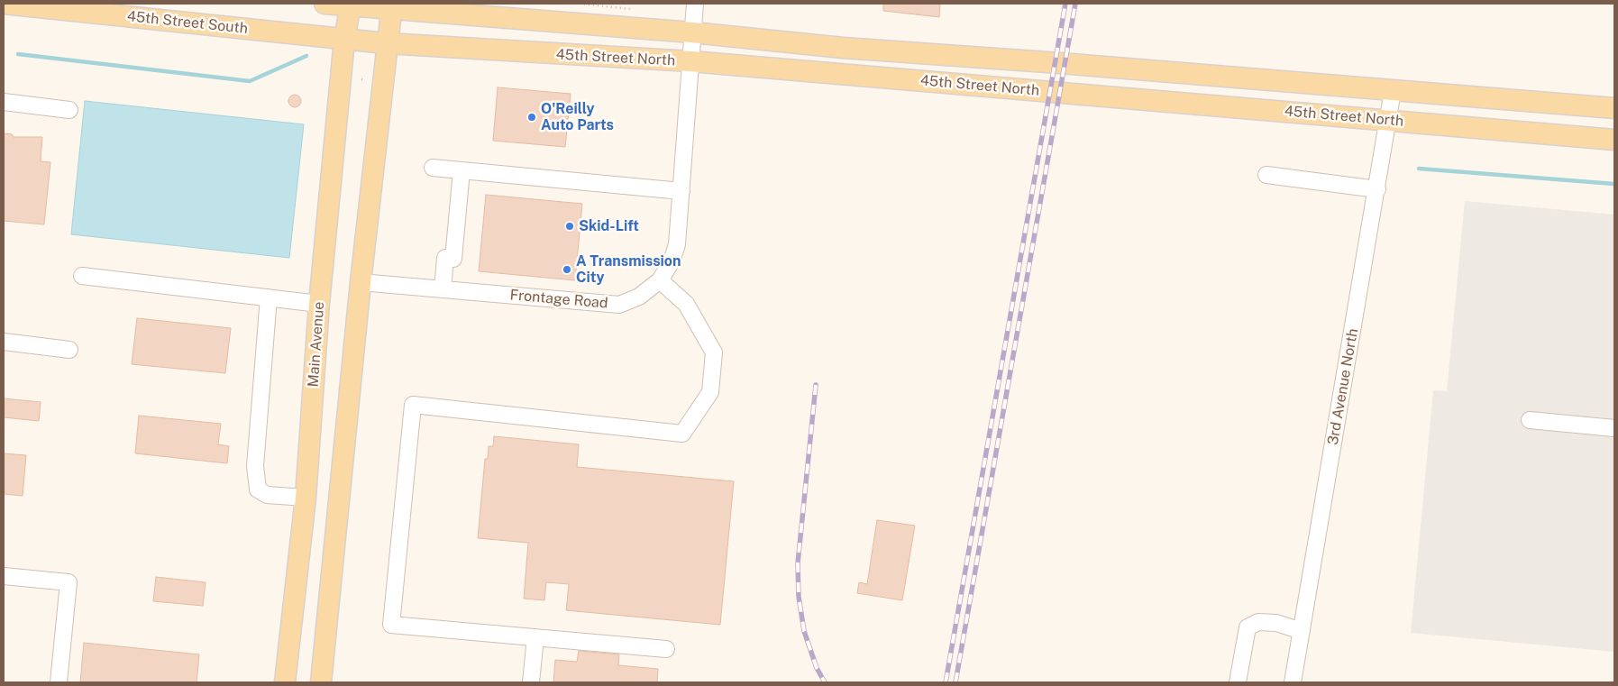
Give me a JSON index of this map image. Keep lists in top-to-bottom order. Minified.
{"streets":{"main road":["45th Street South","45th Street North","Main Avenue"],"street":["Frontage Road","3rd Avenue North"]},"crossings":[["45th Street South","45th Street North"],["45th Street South","Main Avenue"],["45th Street North","Frontage Road"],["45th Street North","Main Avenue"],["45th Street North","3rd Avenue North"]],"places":["O'Reilly Auto Parts","Skid-Lift","A Transmission City"]}
